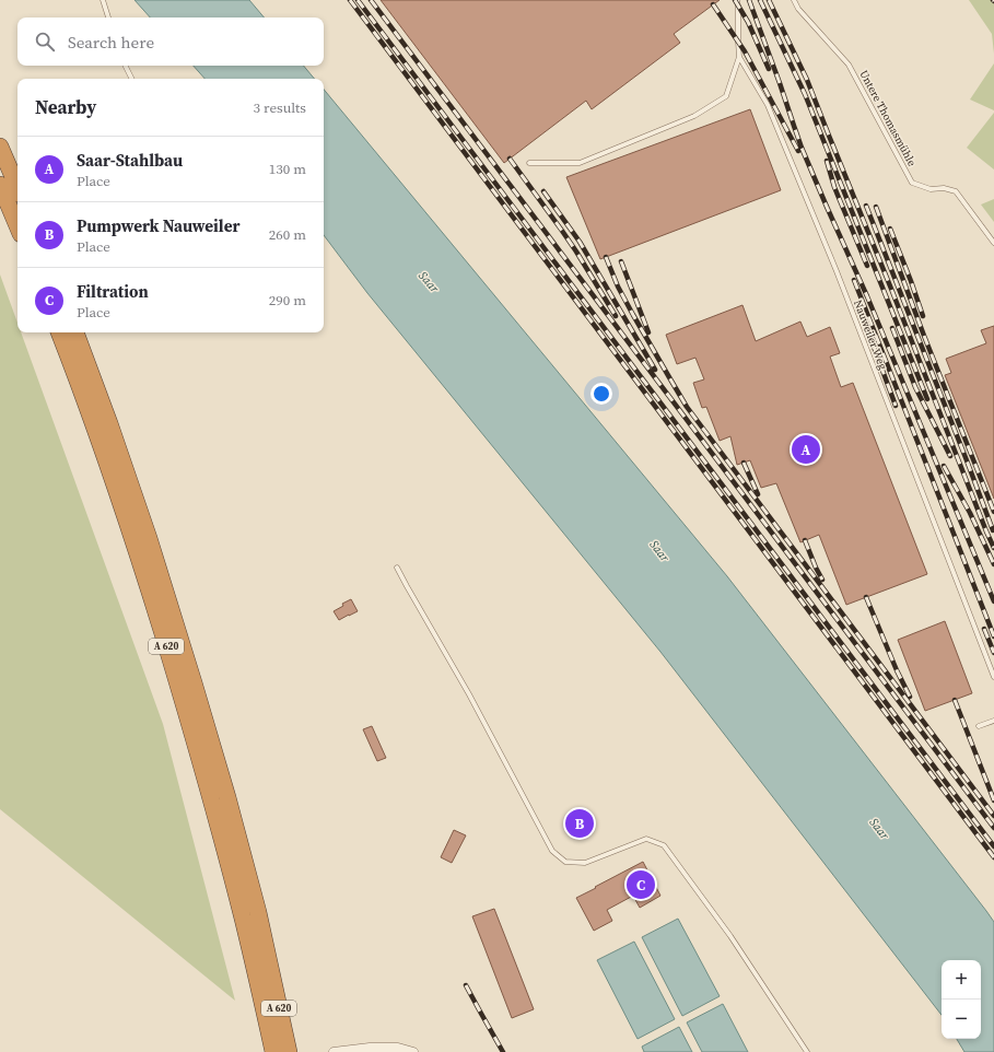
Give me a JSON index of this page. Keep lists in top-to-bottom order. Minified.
{"streets":{"highway":["A 620"],"lane":["Untere Thomasmühle","Nauweiler Weg"]},"water":["Saar"],"page":{"search":"Search here","heading":["Nearby","3 results"],"list":[{"mark":"A","name":"Saar-Stahlbau","note":"Place","value":"130 m"},{"mark":"B","name":"Pumpwerk Nauweiler","note":"Place","value":"260 m"},{"mark":"C","name":"Filtration","note":"Place","value":"290 m"}],"pins":["A","B","C"],"map_buttons":["+","−"]}}
